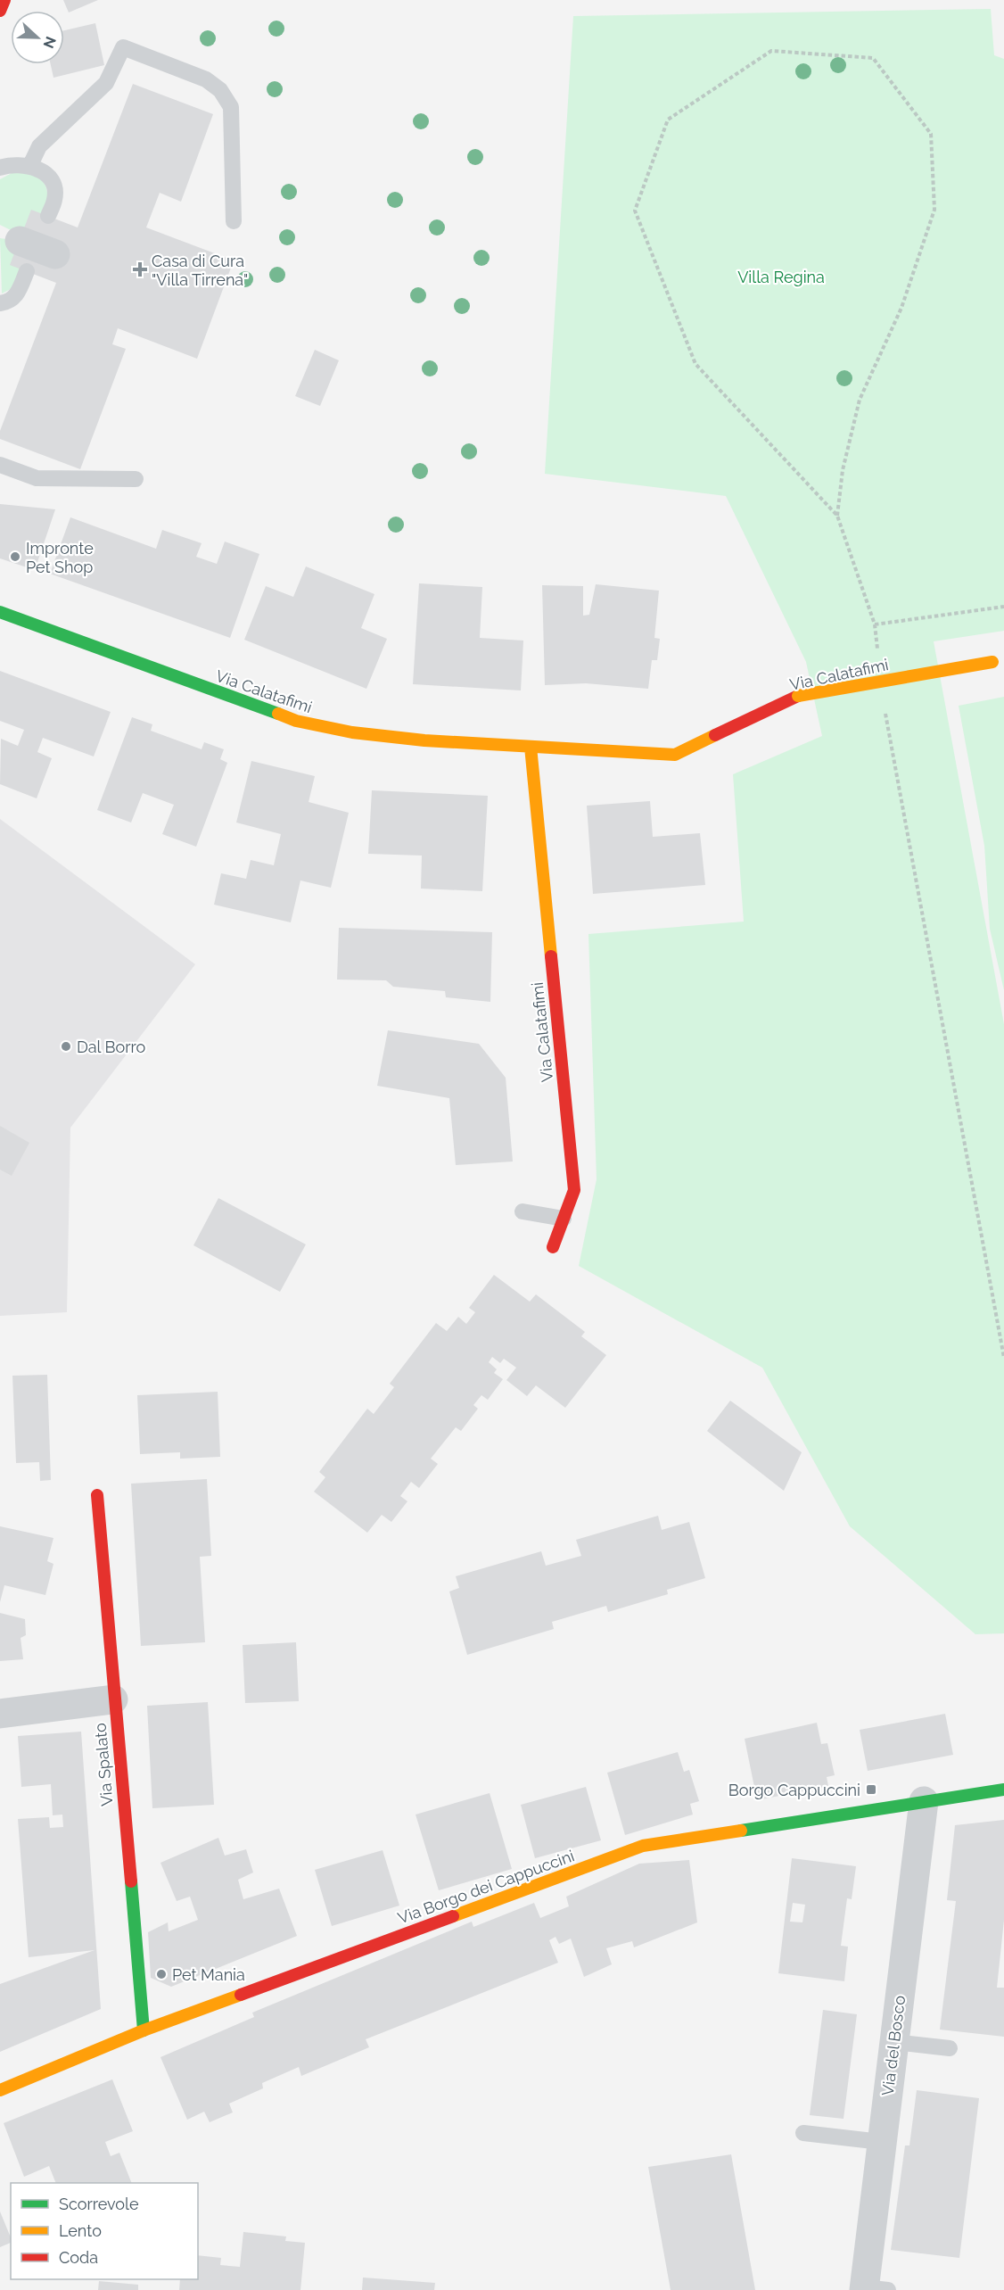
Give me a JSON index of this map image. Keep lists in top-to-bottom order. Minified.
{"streets":{"street":["Via Calatafimi","Via Spalato","Via Borgo dei Cappuccini","Via del Bosco"]},"crossings":[["Via Spalato","Via Borgo dei Cappuccini"],["Via Borgo dei Cappuccini","Via del Bosco"]],"parks":["Villa Regina"],"places":{"health":["Casa di Cura \"Villa Tirrena\""],"other":["Impronte Pet Shop","Dal Borro","Pet Mania"],"transit":["Borgo Cappuccini"]},"legend":["Scorrevole","Lento","Coda"],"north":"right"}
